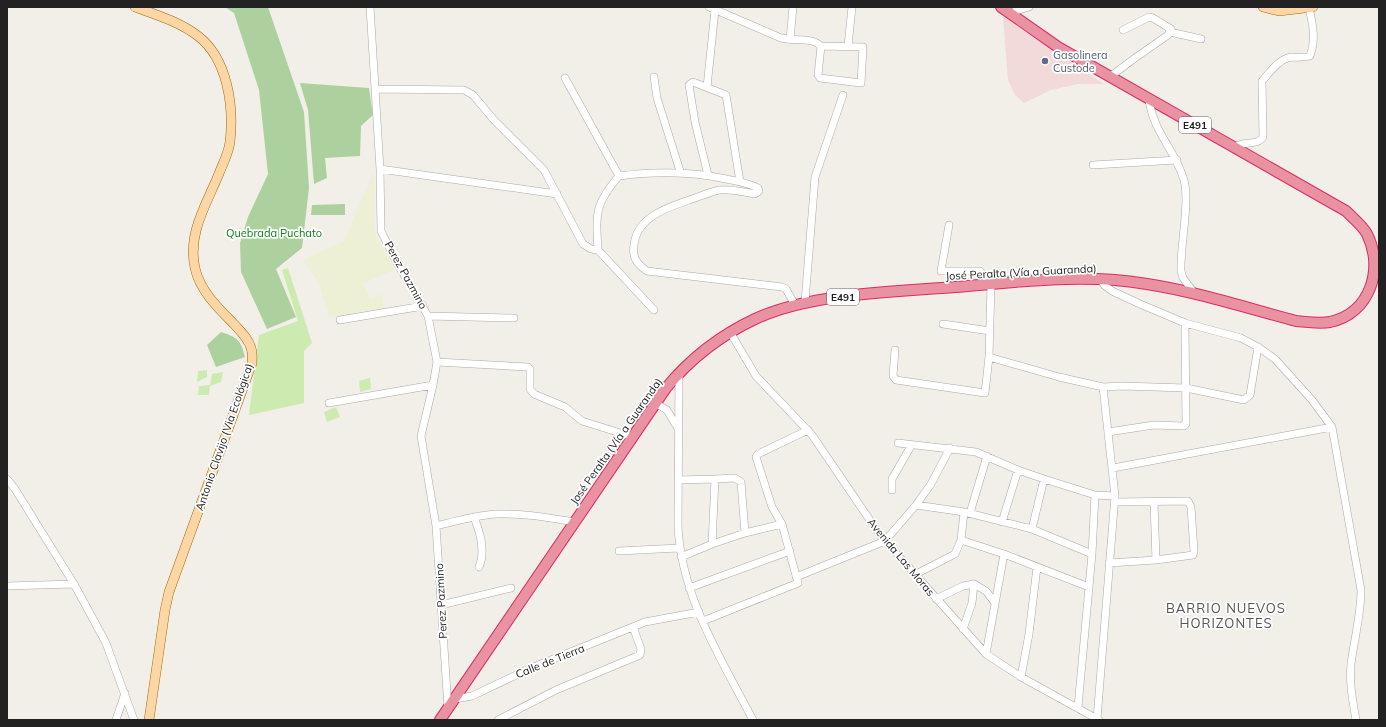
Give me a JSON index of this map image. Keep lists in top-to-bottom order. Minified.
{"streets":{"highway":["E491","José Peralta (Vía a Guaranda)"],"main road":["Antonio Clavijo (Via Ecológica)"],"street":["Perez Pazmino","Avenida Las Moras","Calle de Tierra"]},"crossings":[["José Peralta (Vía a Guaranda)","Perez Pazmino"],["José Peralta (Vía a Guaranda)","Avenida Las Moras"],["José Peralta (Vía a Guaranda)","Calle de Tierra"]],"districts":["BARRIO NUEVOS HORIZONTES"],"parks":["Quebrada Puchato"],"places":["Gasolinera Custode"]}
